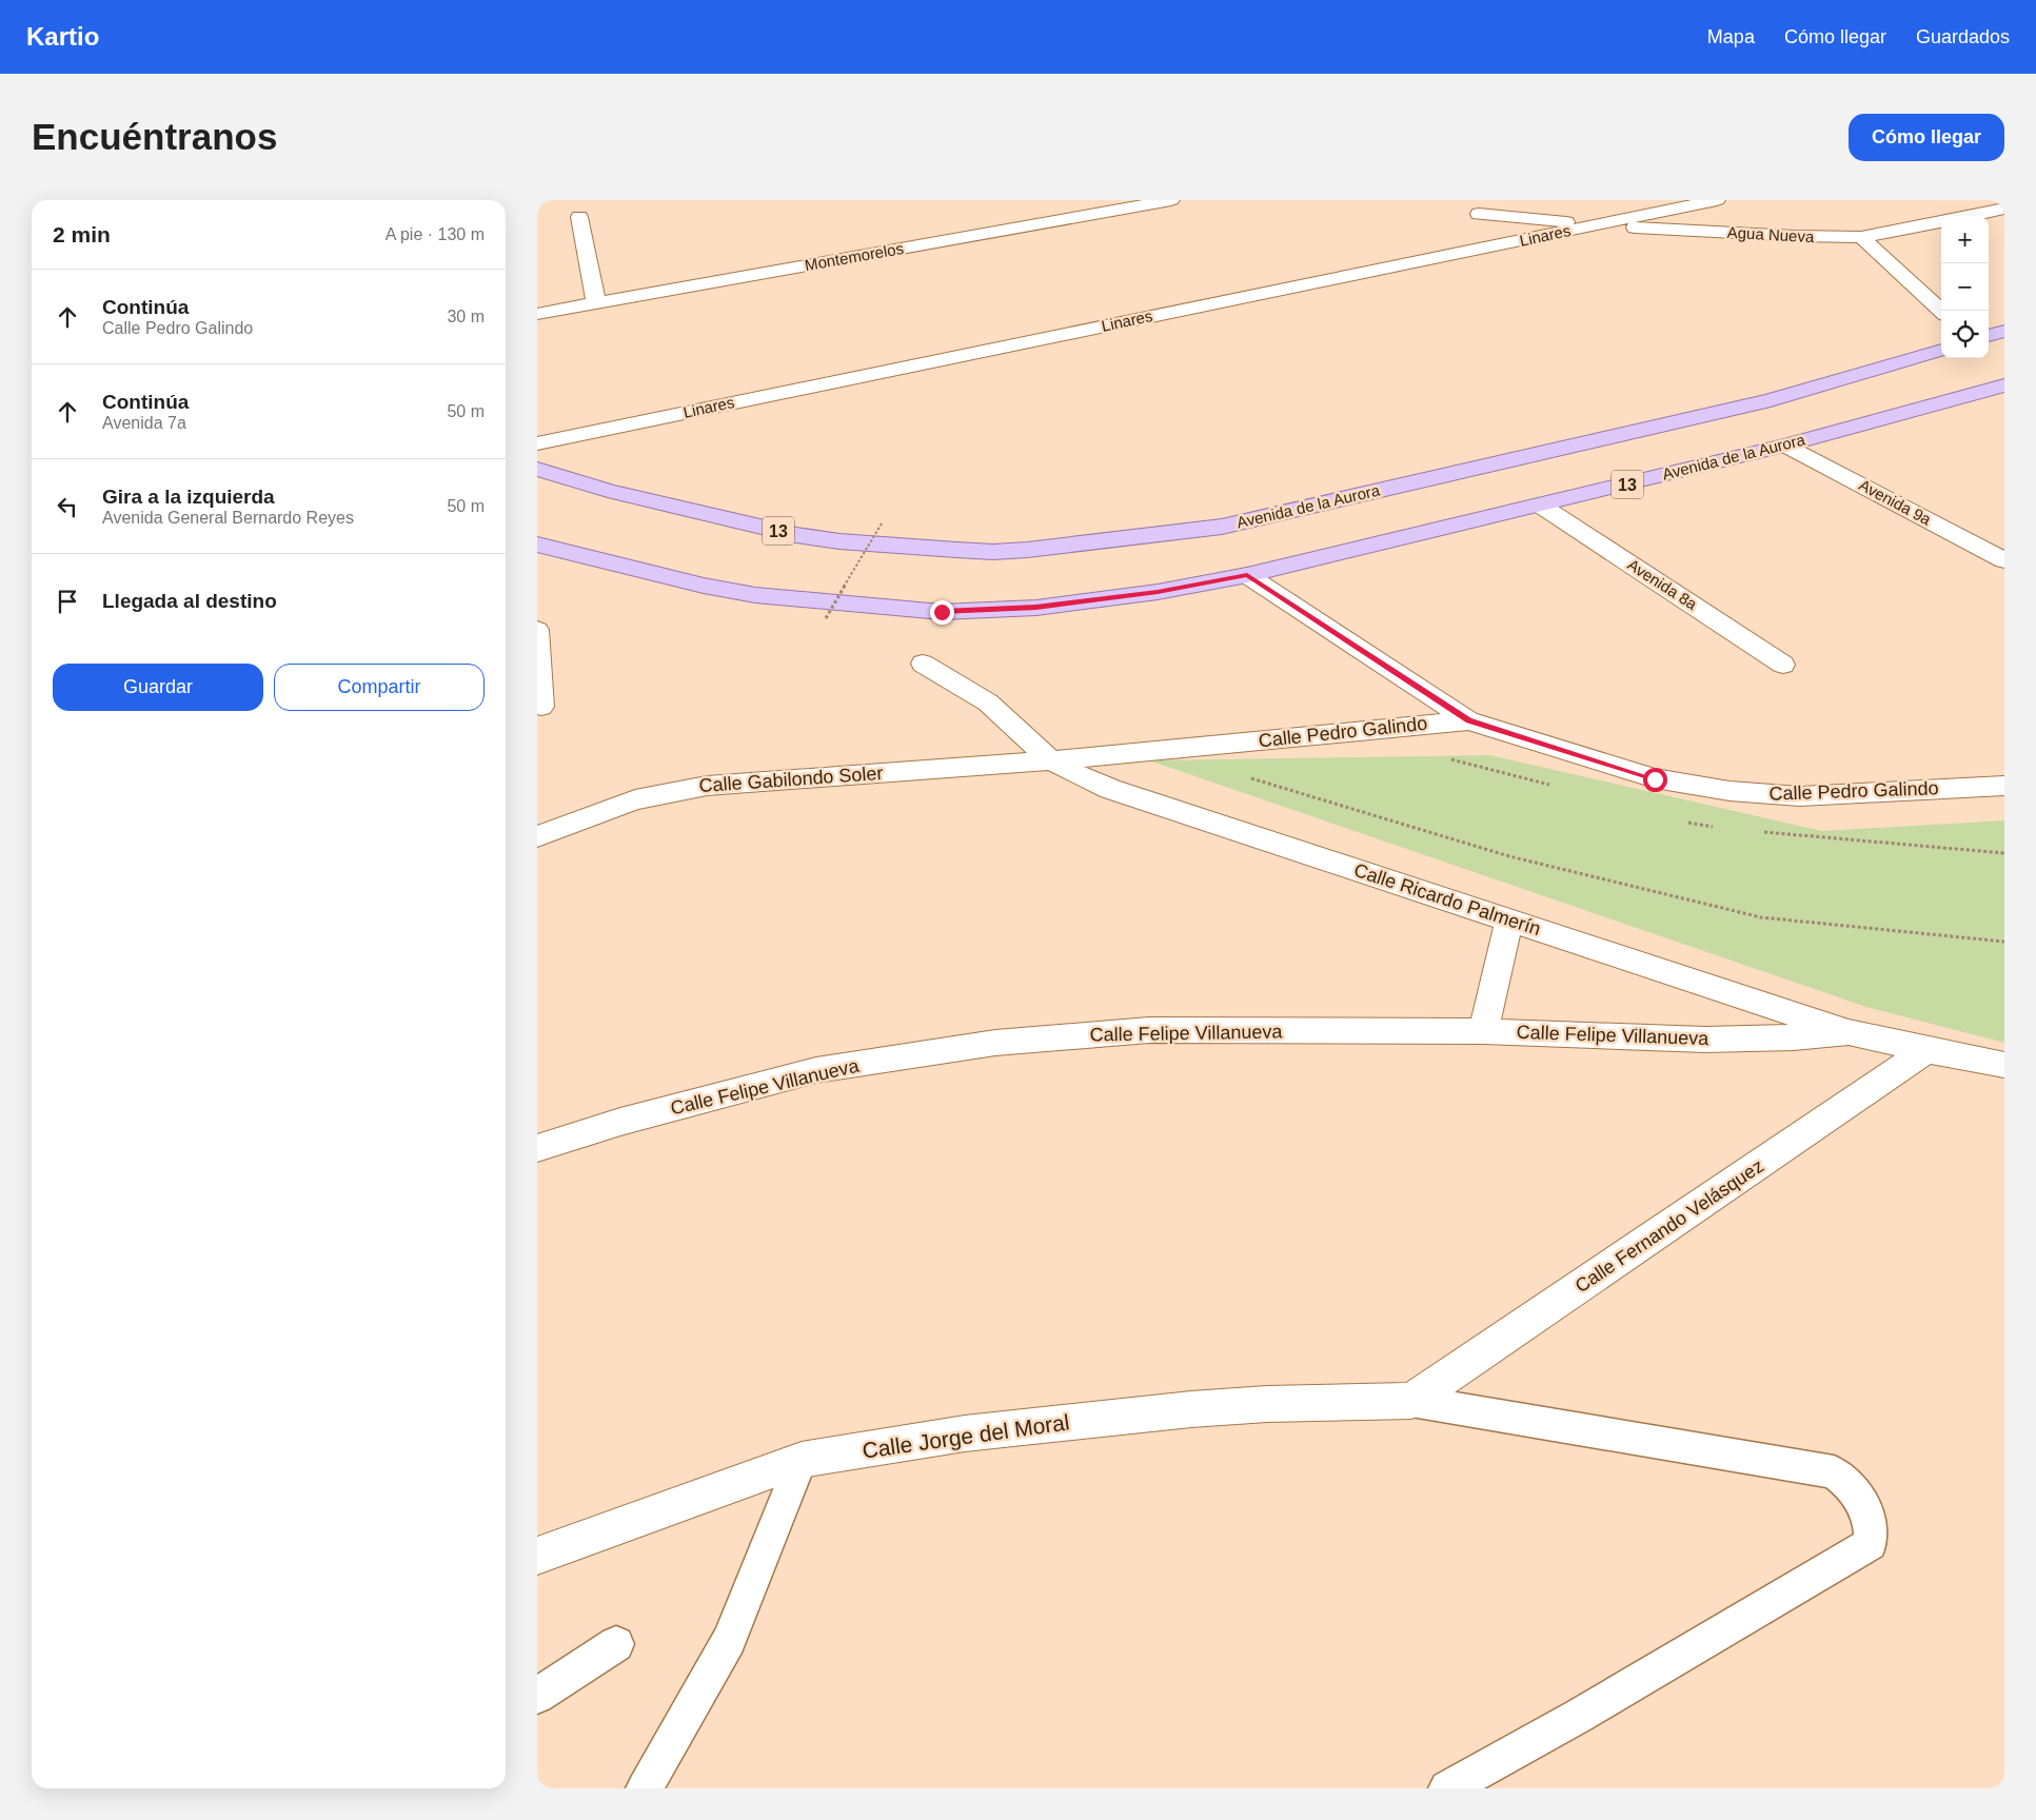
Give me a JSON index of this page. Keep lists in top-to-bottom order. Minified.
{"streets":{"main road":["Avenida de la Aurora","13"],"street":["Agua Nueva","Linares","Montemorelos","Avenida 9a","Avenida 8a","Calle Pedro Galindo","Calle Gabilondo Soler","Calle Ricardo Palmerín","Calle Felipe Villanueva","Calle Fernando Velásquez","Calle Jorge del Moral"]},"crossings":[["Agua Nueva","Linares"],["Avenida de la Aurora","13"],["Avenida de la Aurora","Avenida 9a"],["Avenida de la Aurora","Avenida 8a"],["Calle Pedro Galindo","Calle Gabilondo Soler"],["Calle Pedro Galindo","Calle Ricardo Palmerín"],["Calle Gabilondo Soler","Calle Ricardo Palmerín"],["Calle Ricardo Palmerín","Calle Felipe Villanueva"],["Calle Ricardo Palmerín","Calle Fernando Velásquez"],["Calle Fernando Velásquez","Calle Jorge del Moral"]],"page":{"header":"Kartio","nav":["Mapa","Cómo llegar","Guardados"],"buttons":["Cómo llegar",["Guardar","Compartir"]],"title":"Encuéntranos","heading":["2 min","A pie · 130 m"],"map_buttons":["+","−"],"list":[["Continúa","Calle Pedro Galindo","30 m"],["Continúa","Avenida 7a","50 m"],["Gira a la izquierda","Avenida General Bernardo Reyes","50 m"],"Llegada al destino"]}}
